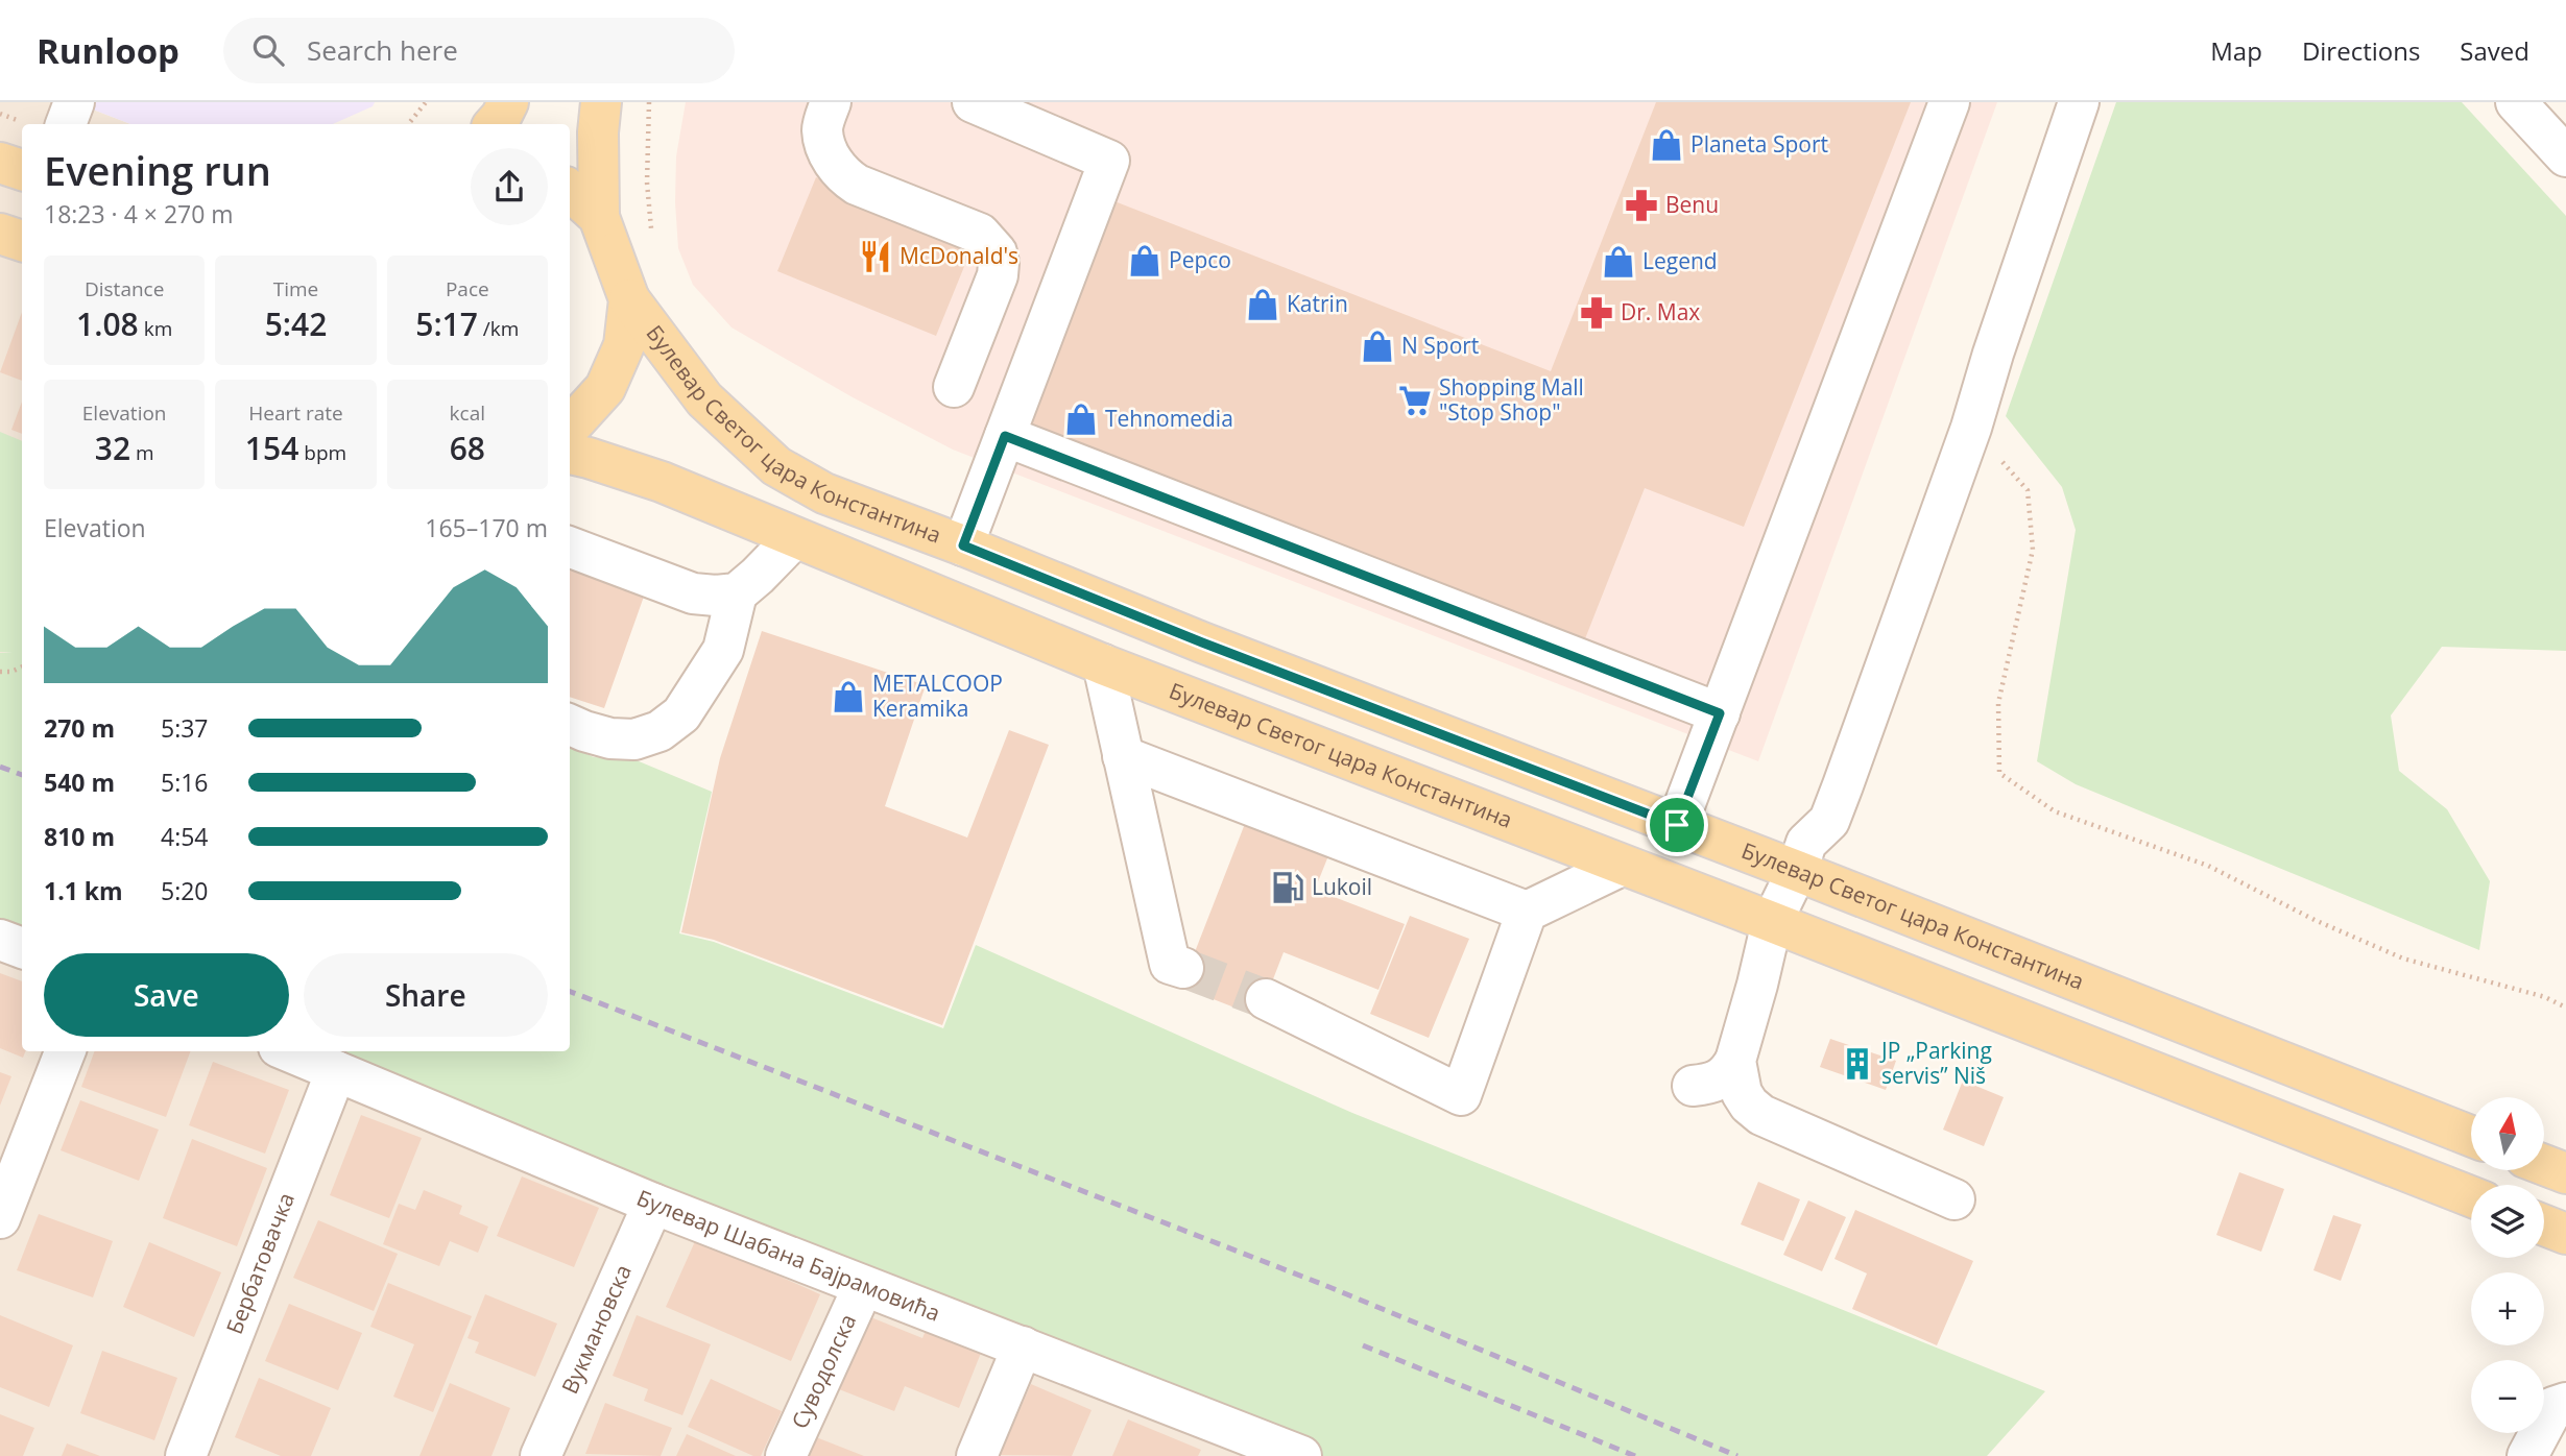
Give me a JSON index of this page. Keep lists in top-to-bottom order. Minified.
{"streets":{"main road":["Булевар Светог цара Константина"],"street":["Булевар Шабана Бајрамовића","Бербатовачка","Вукмановска","Суводолска"]},"crossings":[["Булевар Шабана Бајрамовића","Бербатовачка"],["Булевар Шабана Бајрамовића","Вукмановска"],["Булевар Шабана Бајрамовића","Суводолска"]],"places":{"shop":["Planeta Sport","Pepco","Legend","Katrin","N Sport","Tehnomedia","METALCOOP Keramika"],"pharmacy":["Benu","Dr. Max"],"restaurant":["McDonald's"],"supermarket":["Shopping Mall \"Stop Shop\""],"fuel station":["Lukoil"],"building":["JP „Parking servis” Niš"]},"north":"top","page":{"header":"Runloop","search":"Search here","nav":["Map","Directions","Saved"],"heading":["Evening run","18:23 · 4 × 270 m"],"stats":[["Distance","1.08 km"],["Time","5:42"],["Pace","5:17 /km"],["Elevation","32 m"],["Heart rate","154 bpm"],["kcal","68"]],"chart":["Elevation","165–170 m"],"list":[{"name":"270 m","note":"5:37"},{"name":"540 m","note":"5:16"},{"name":"810 m","note":"4:54"},{"name":"1.1 km","note":"5:20"}],"buttons":["Save","Share"],"map_buttons":["+","−"]}}
